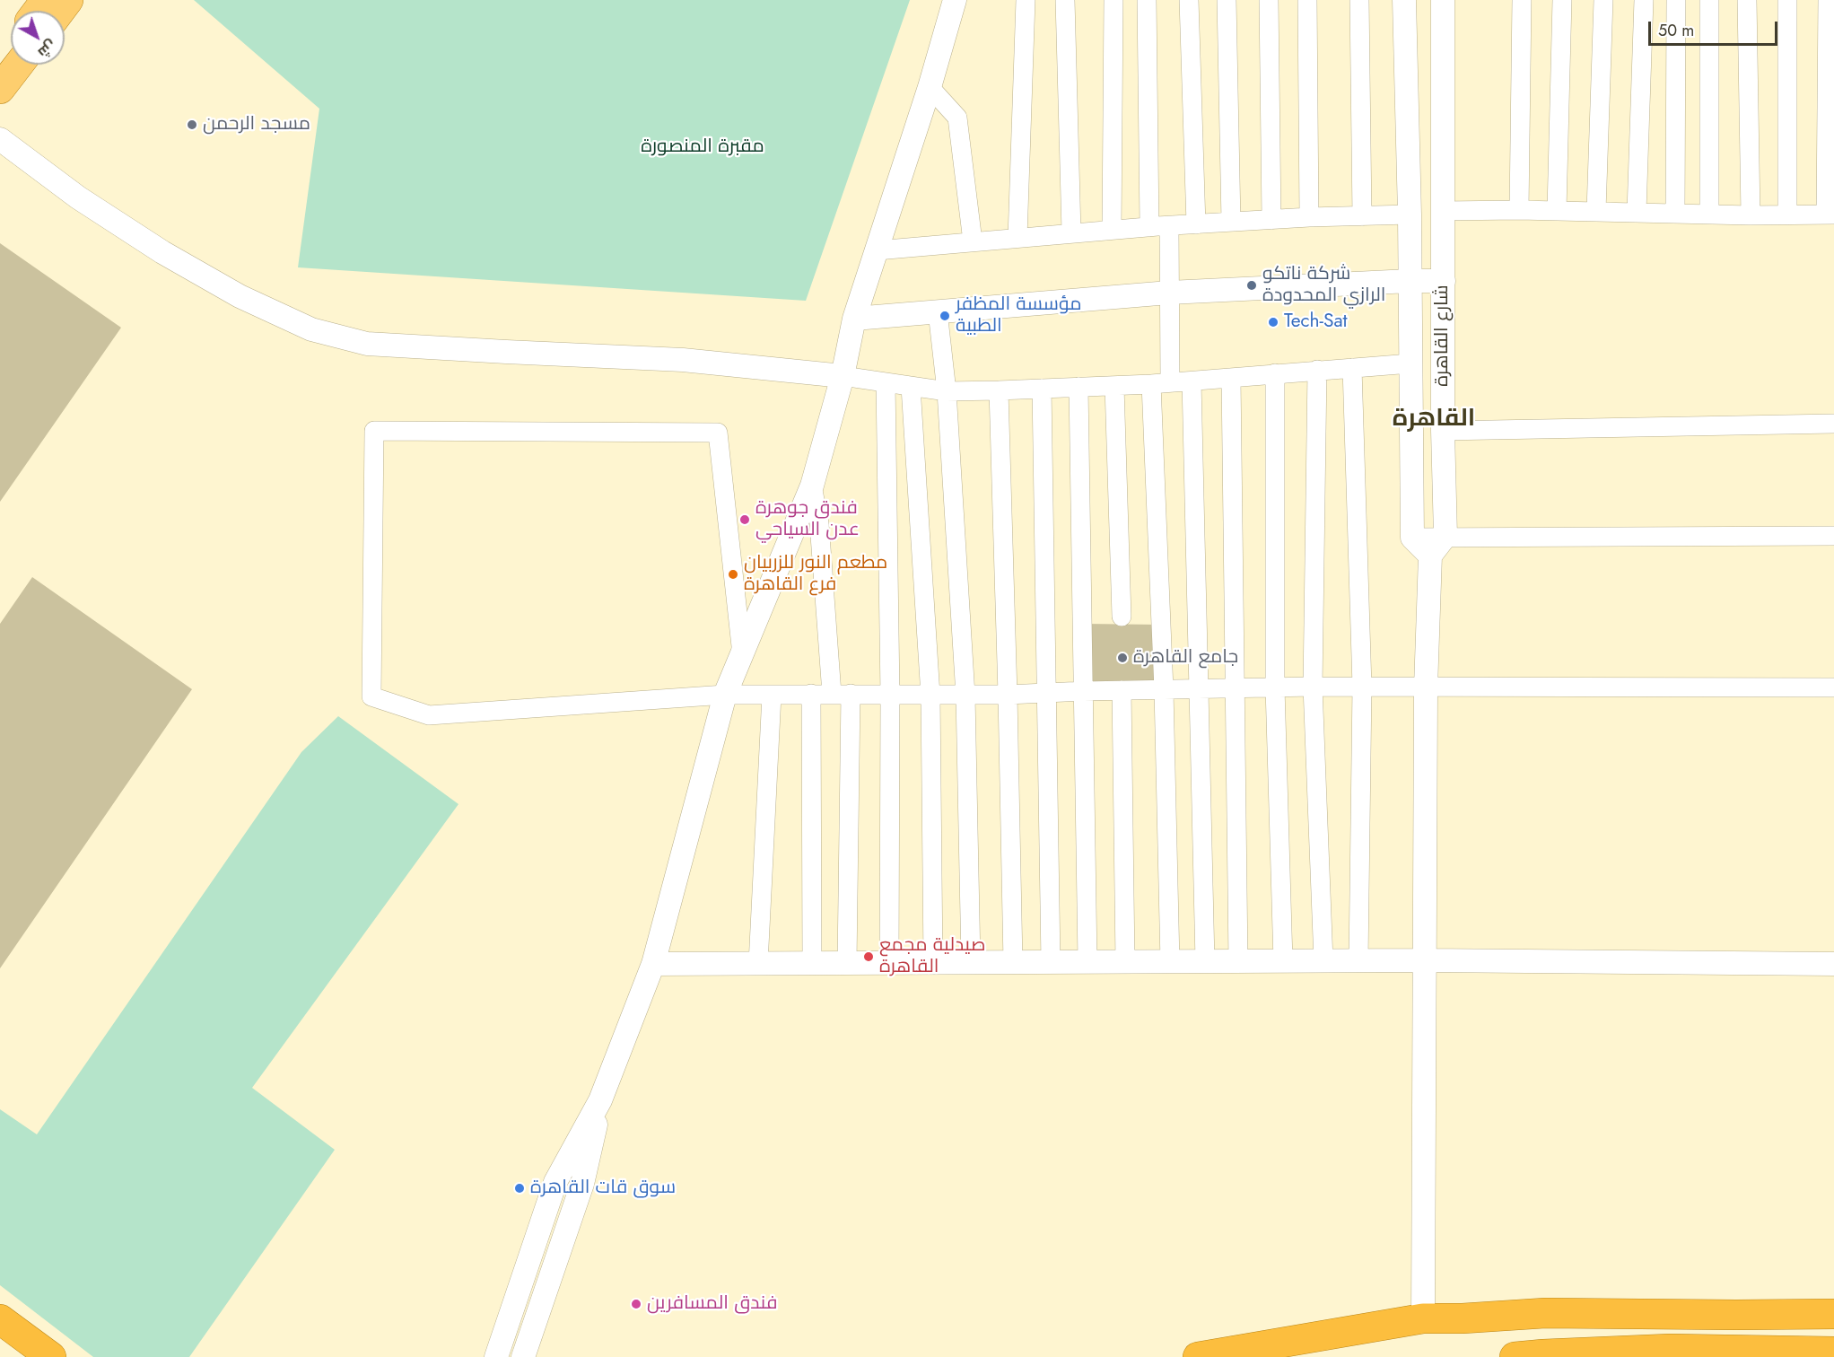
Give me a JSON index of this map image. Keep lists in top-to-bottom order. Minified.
{"streets":{"street":["شارع القاهرة"]},"districts":["القاهرة"],"parks":["مقبرة المنصورة"],"places":["مسجد الرحمن","شركة ناتكو الرازي المحدودة","مؤسسة المظفر الطبية","Tech-Sat","فندق جوهرة عدن السياحي","مطعم النور للزربيان فرع القاهرة","جامع القاهرة","صيدلية مجمع القاهرة","سوق قات القاهرة","فندق المسافرين"],"scale_bar":"50 m","north":"bottom right"}
